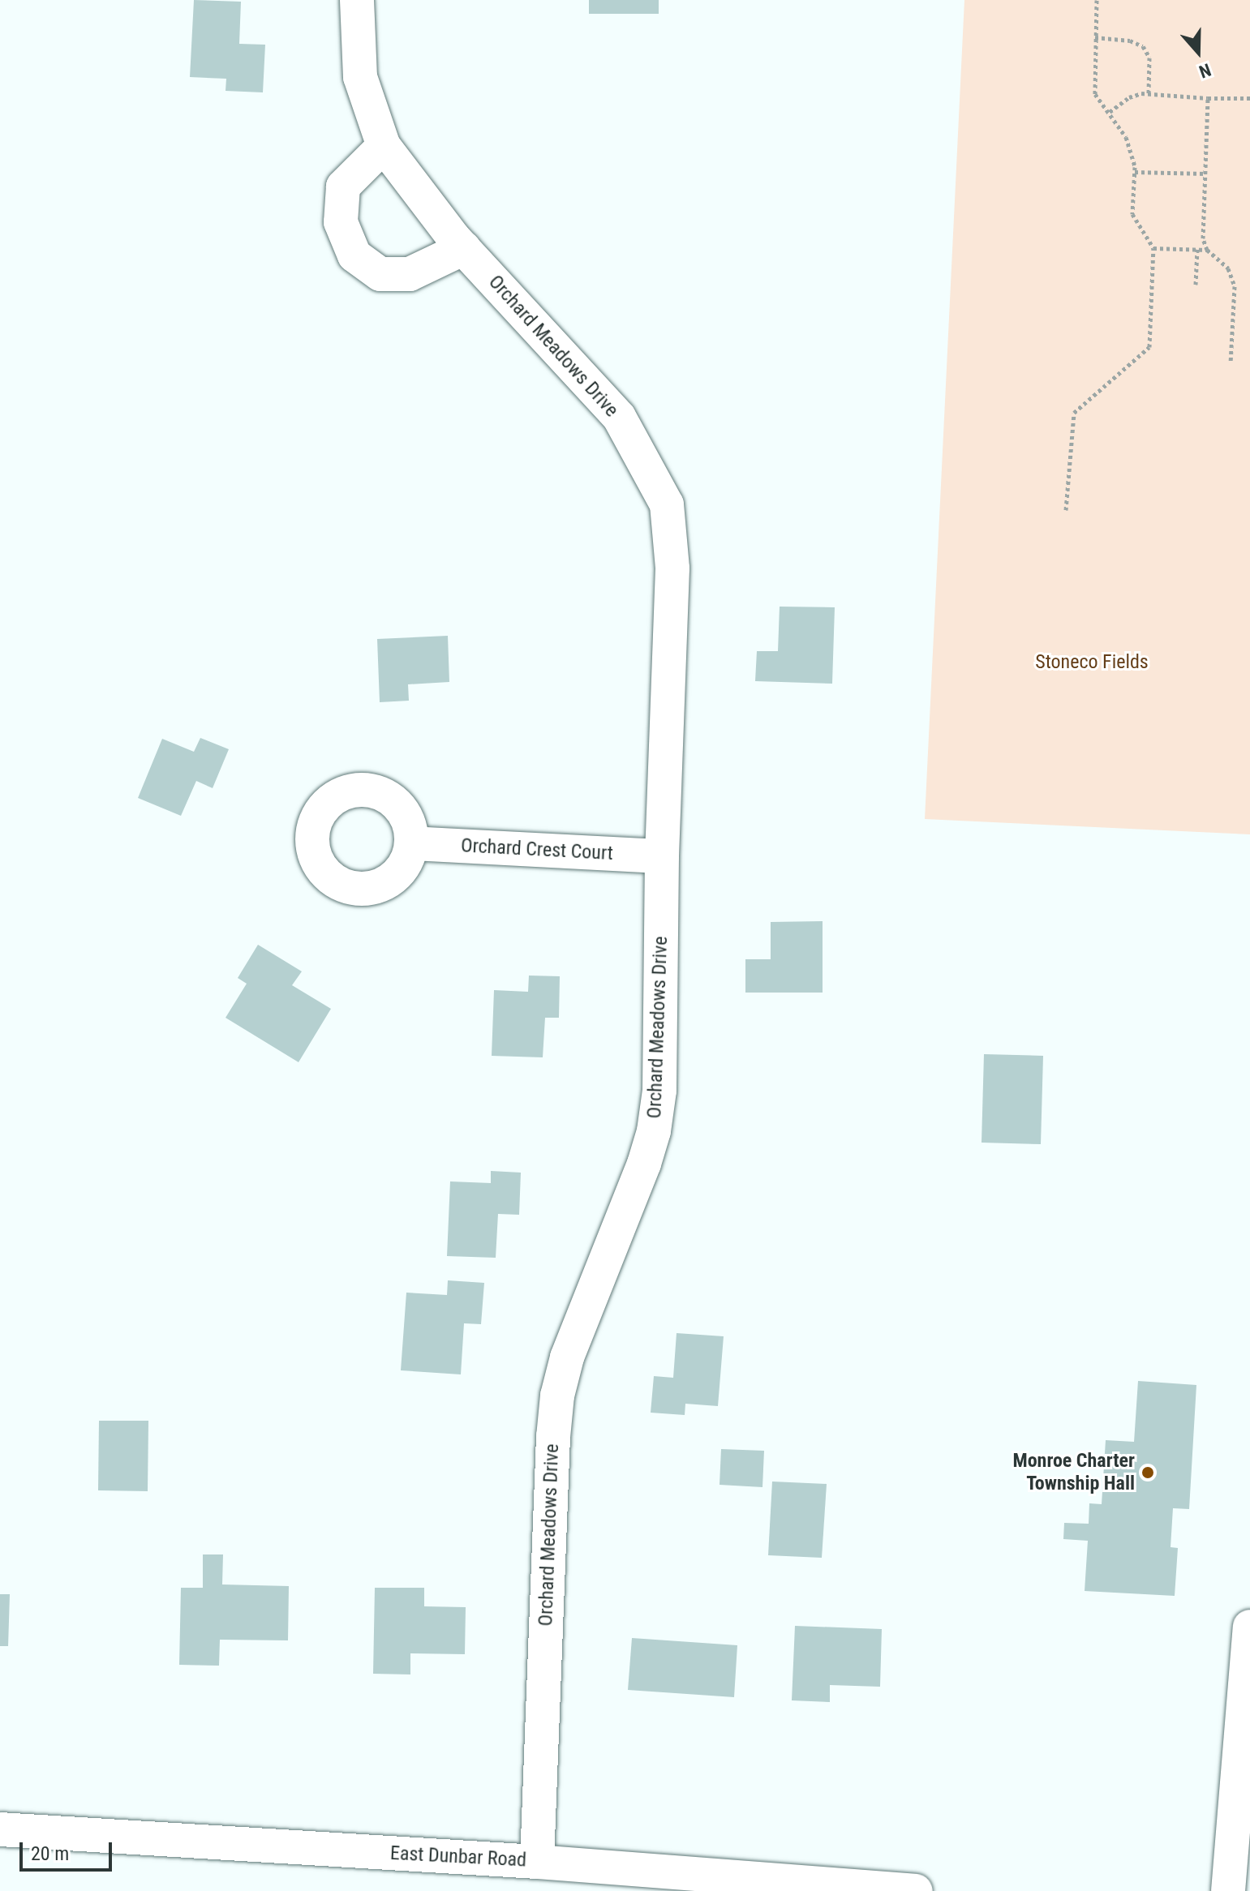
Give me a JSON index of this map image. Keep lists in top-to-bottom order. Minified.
{"streets":{"street":["Orchard Meadows Drive","Orchard Crest Court","East Dunbar Road"]},"crossings":[["Orchard Meadows Drive","Orchard Crest Court"],["Orchard Meadows Drive","East Dunbar Road"]],"parks":["Stoneco Fields"],"places":["Monroe Charter Township Hall"],"scale_bar":"20 m","north":"bottom"}
